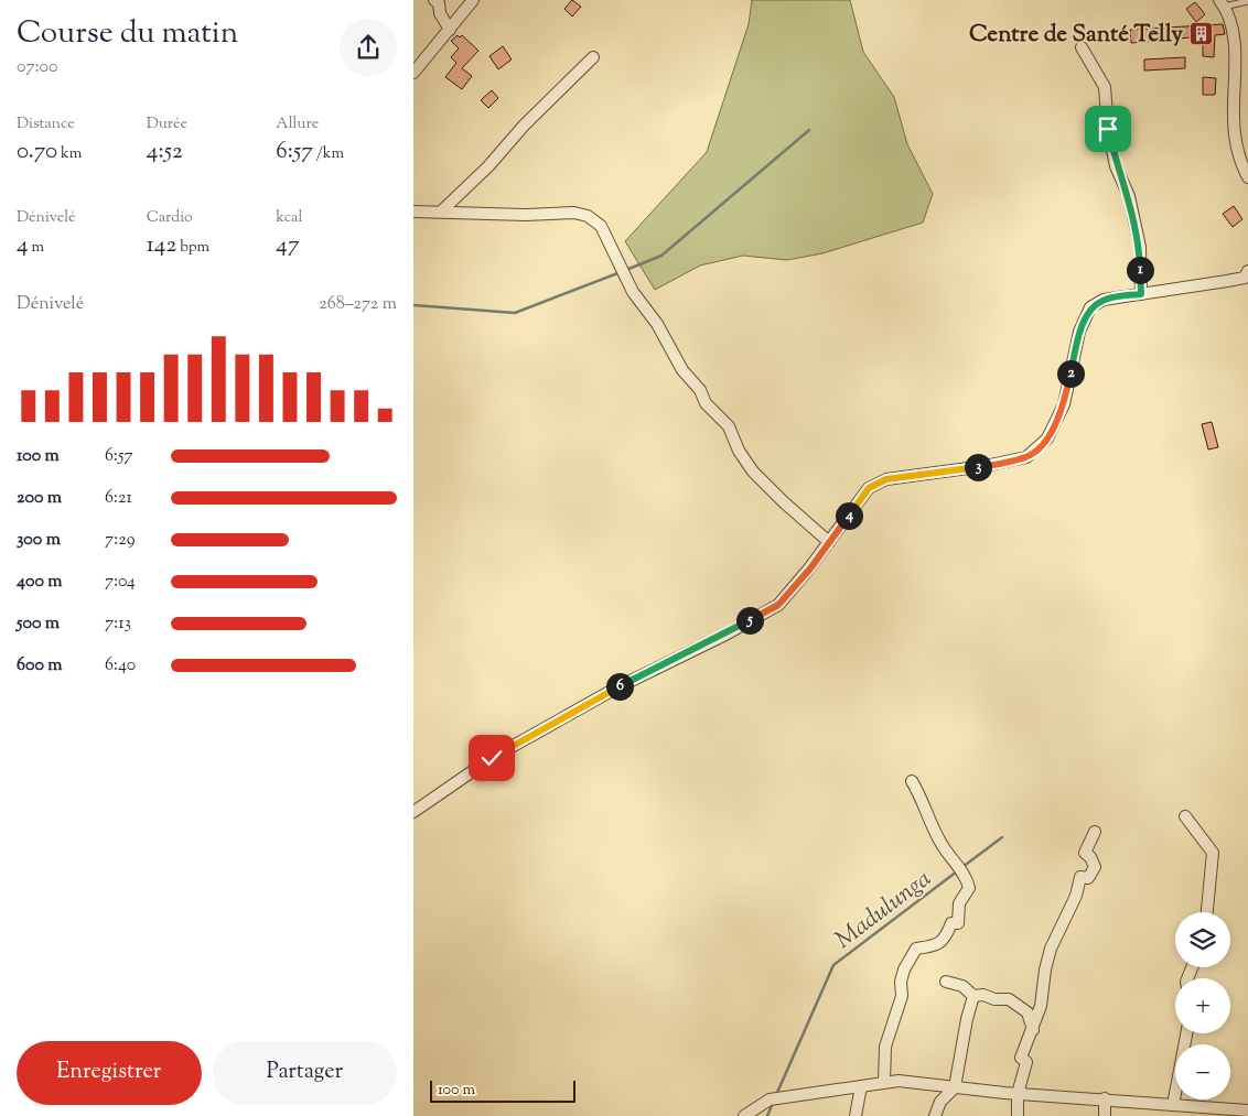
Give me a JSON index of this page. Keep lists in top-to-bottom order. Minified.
{"water":["Madulunga"],"places":{"building":["Centre de Santé Telly"]},"scale_bar":"100 m","page":{"heading":["Course du matin","07:00"],"stats":[["Distance","0.70 km"],["Durée","4:52"],["Allure","6:57 /km"],["Dénivelé","4 m"],["Cardio","142 bpm"],["kcal","47"]],"pins":["1","2","3","4","5","6"],"chart":["Dénivelé","268–272 m"],"list":[{"name":"100 m","note":"6:57"},{"name":"200 m","note":"6:21"},{"name":"300 m","note":"7:29"},{"name":"400 m","note":"7:04"},{"name":"500 m","note":"7:13"},{"name":"600 m","note":"6:40"}],"map_buttons":["+","−"],"buttons":["Enregistrer","Partager"],"scale":"100 m"}}
